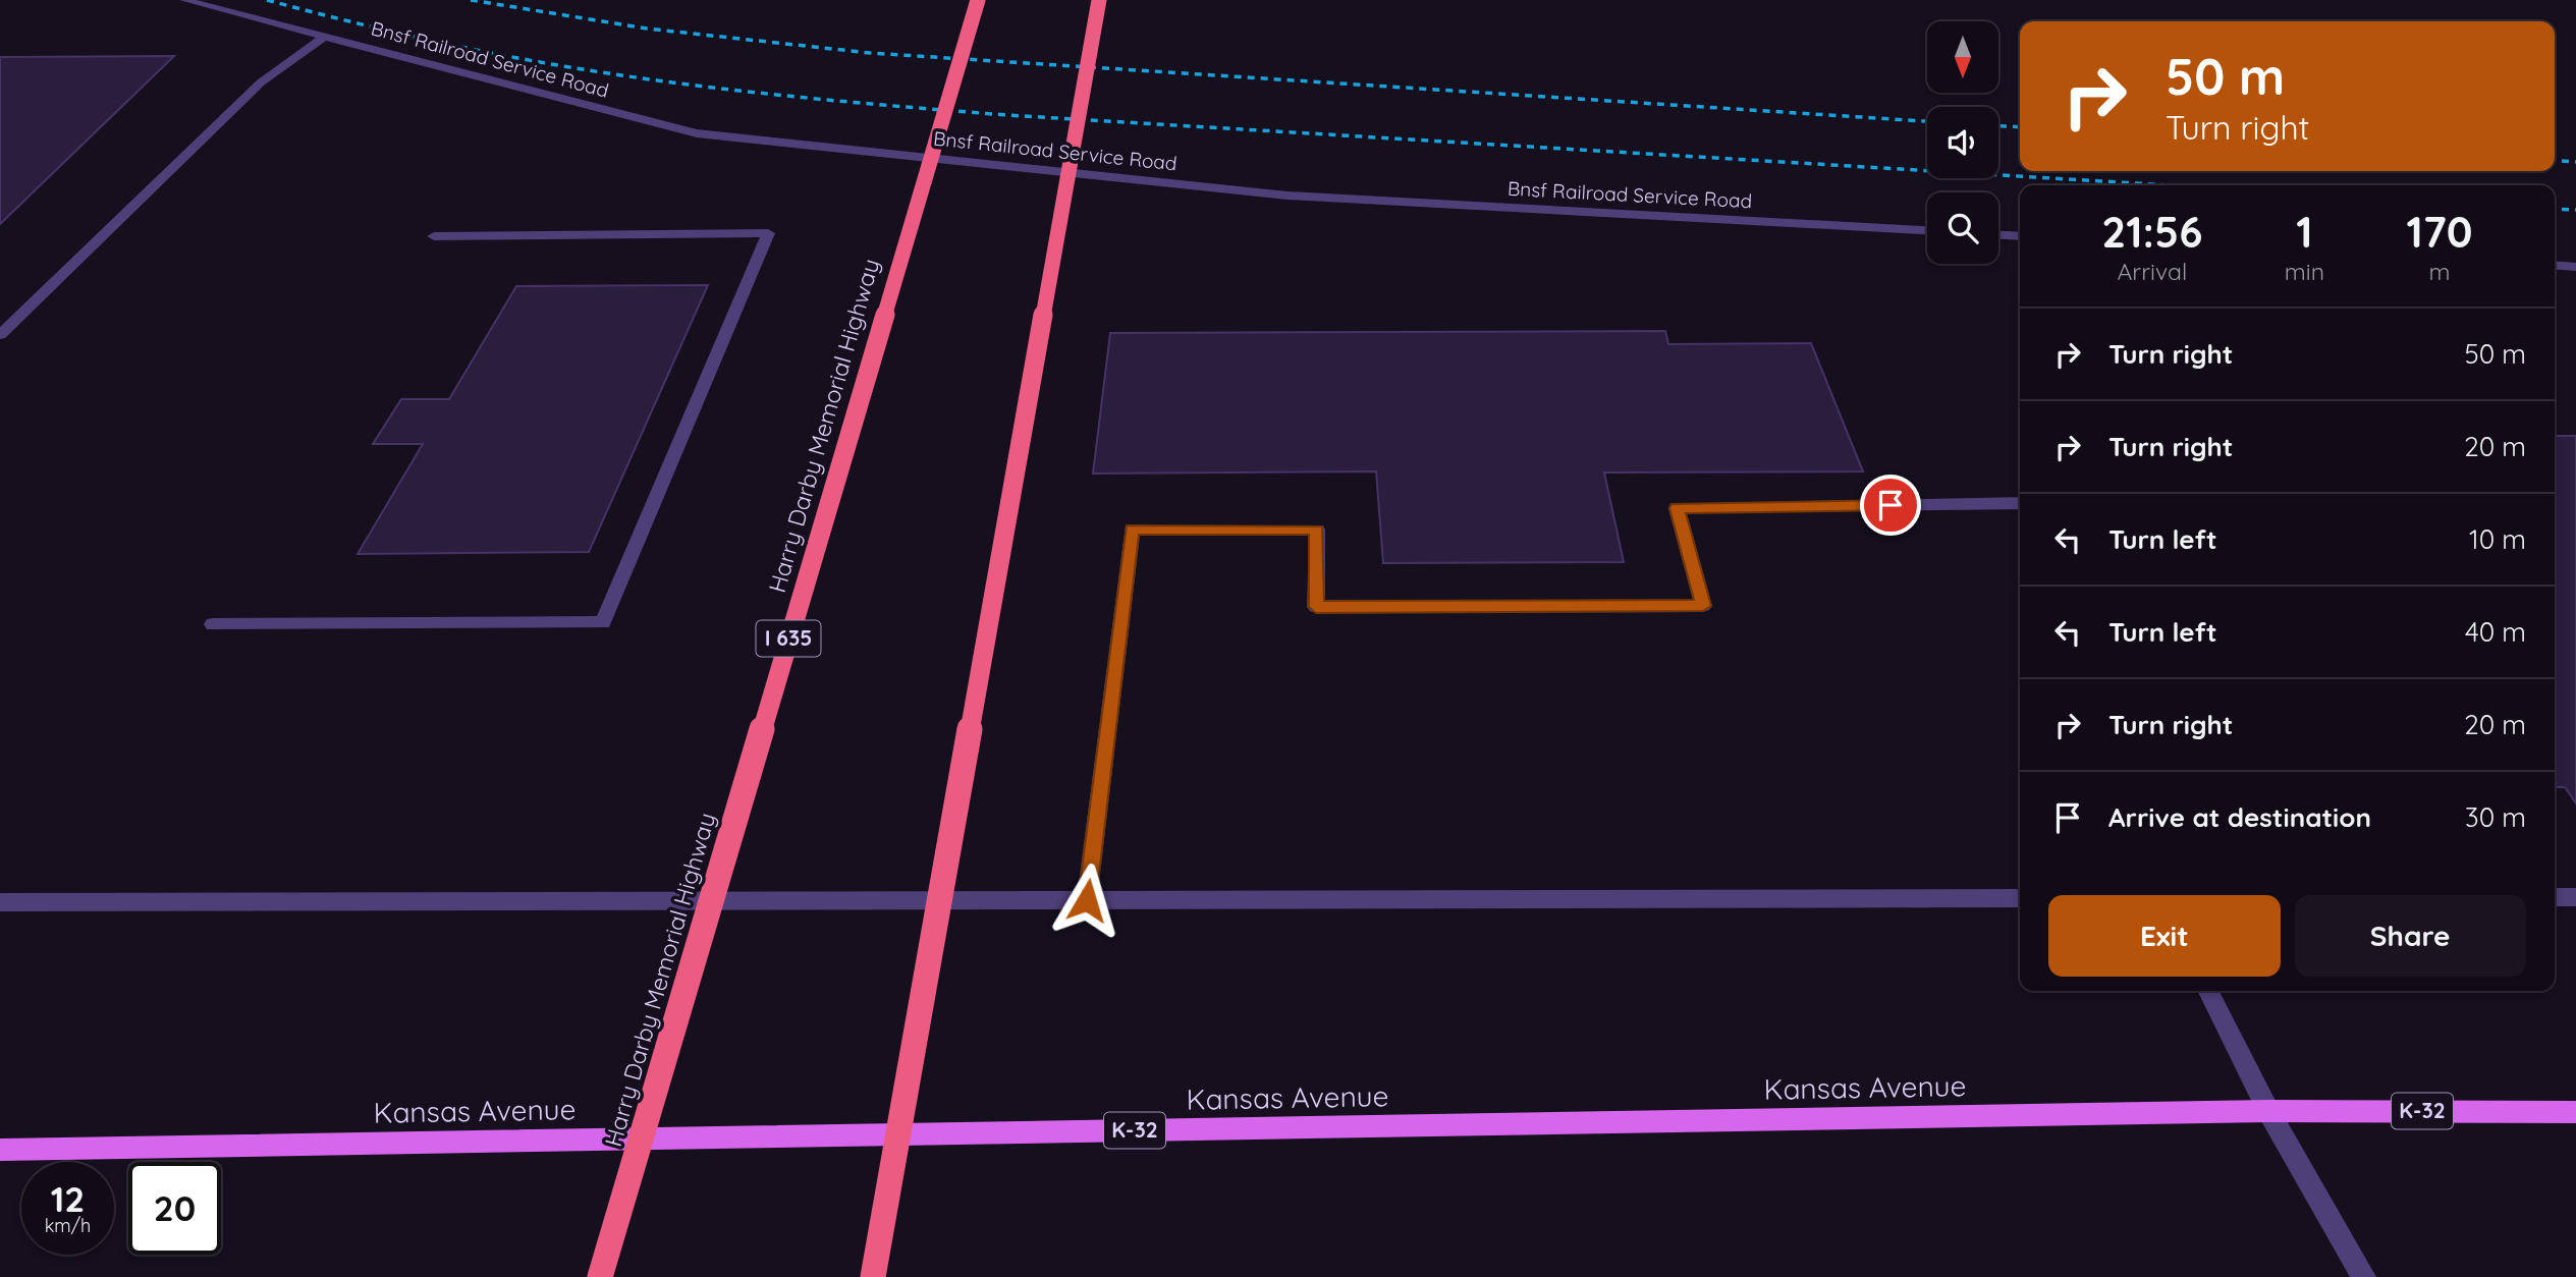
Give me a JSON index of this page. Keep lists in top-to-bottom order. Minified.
{"streets":{"highway":["Harry Darby Memorial Highway","I 635"],"main road":["Kansas Avenue","K-32"],"street":["Bnsf Railroad Service Road"]},"north":"bottom","page":{"turn":["50 m","Turn right"],"eta":["21:56","Arrival","1","min","170","m"],"list":[{"name":"Turn right","value":"50 m"},{"name":"Turn right","value":"20 m"},{"name":"Turn left","value":"10 m"},{"name":"Turn left","value":"40 m"},{"name":"Turn right","value":"20 m"},{"name":"Arrive at destination","value":"30 m"}],"buttons":["Exit","Share"],"speed":"12 km/h","limit":"20"}}
